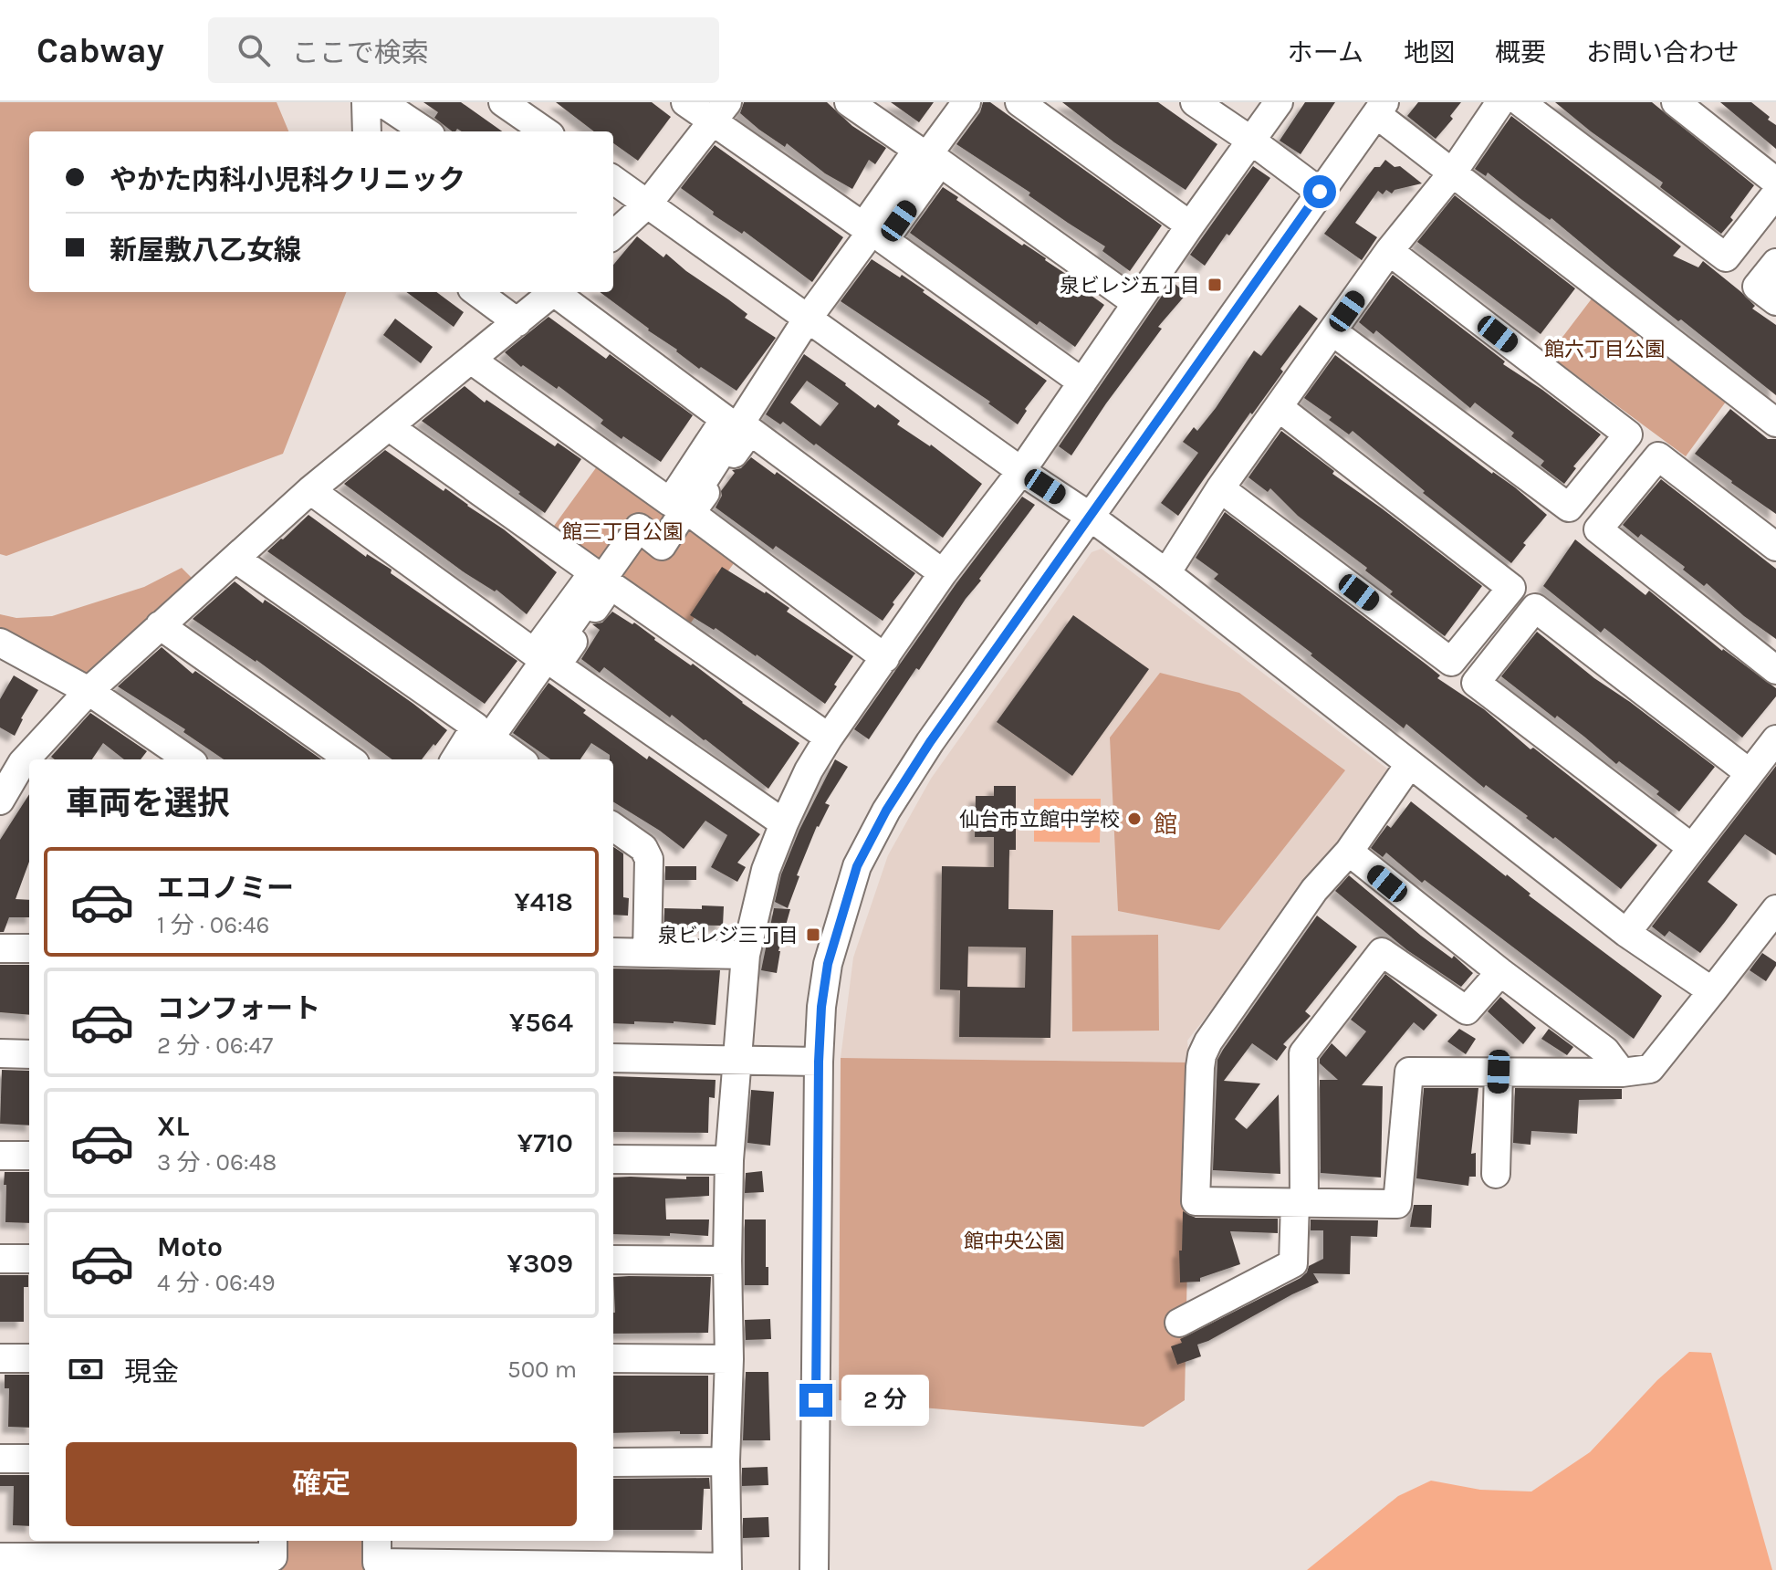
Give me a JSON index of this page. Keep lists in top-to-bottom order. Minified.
{"districts":["館"],"parks":["館六丁目公園","館三丁目公園","館中央公園"],"places":{"transit":["泉ビレジ五丁目","泉ビレジ三丁目"],"other":["仙台市立館中学校"]},"page":{"header":"Cabway","search":"ここで検索","nav":["ホーム","地図","概要","お問い合わせ"],"banner":["やかた内科小児科クリニック","新屋敷八乙女線"],"heading":"車両を選択","list":[{"name":"エコノミー","note":"1 分 · 06:46","value":"¥418"},{"name":"コンフォート","note":"2 分 · 06:47","value":"¥564"},{"name":"XL","note":"3 分 · 06:48","value":"¥710"},{"name":"Moto","note":"4 分 · 06:49","value":"¥309"}],"pay":["現金","500 m"],"bubble":"2 分","buttons":"確定"}}
